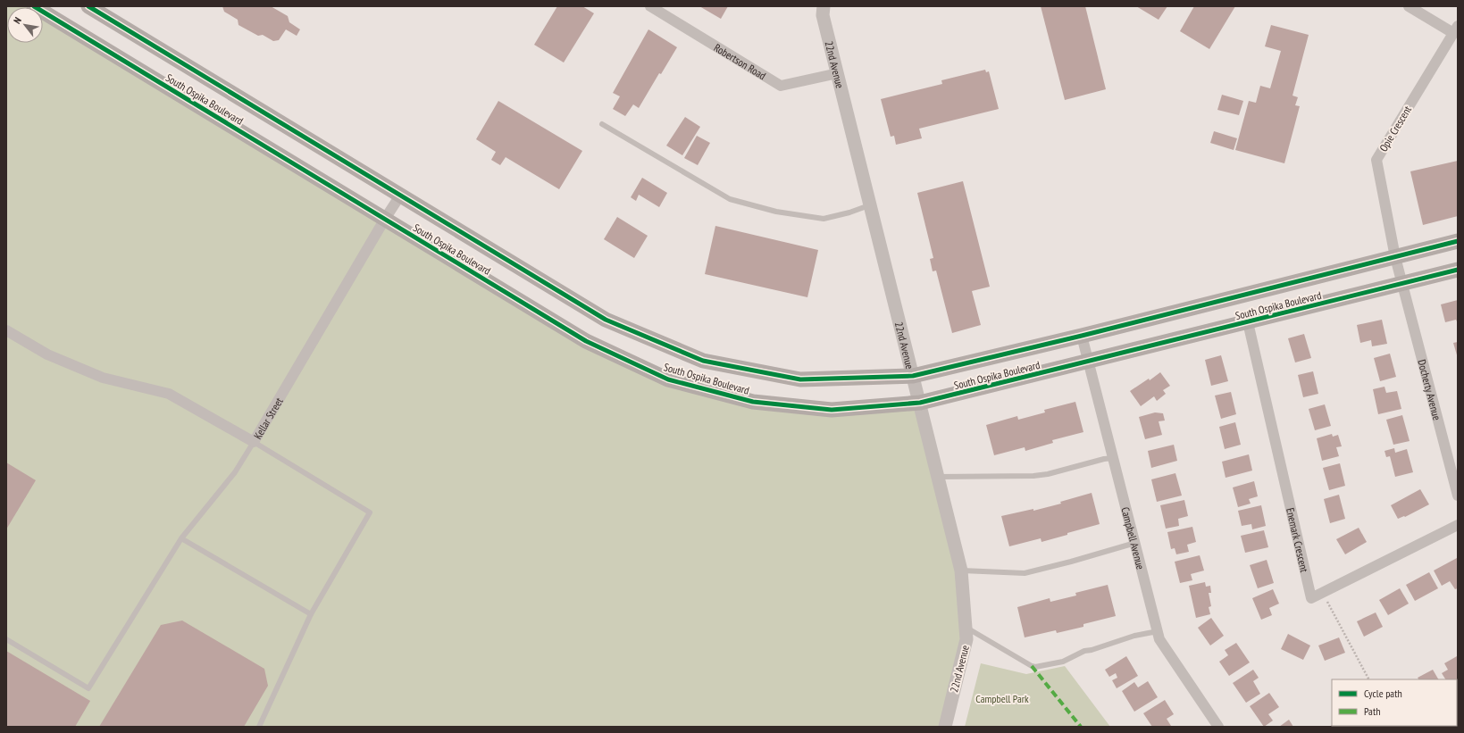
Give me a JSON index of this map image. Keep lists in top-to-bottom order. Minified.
{"streets":{"main road":["South Ospika Boulevard"],"street":["Robertson Road","22nd Avenue","Opie Crescent","Docherty Avenue","Kellar Street","Campbell Avenue","Enemark Crescent"]},"crossings":[["Robertson Road","22nd Avenue"],["22nd Avenue","South Ospika Boulevard"],["South Ospika Boulevard","Opie Crescent"],["South Ospika Boulevard","Docherty Avenue"],["South Ospika Boulevard","Kellar Street"],["South Ospika Boulevard","Campbell Avenue"],["South Ospika Boulevard","Enemark Crescent"],["Opie Crescent","Docherty Avenue"]],"parks":["Campbell Park"],"legend":["Cycle path","Path"],"north":"top left"}
